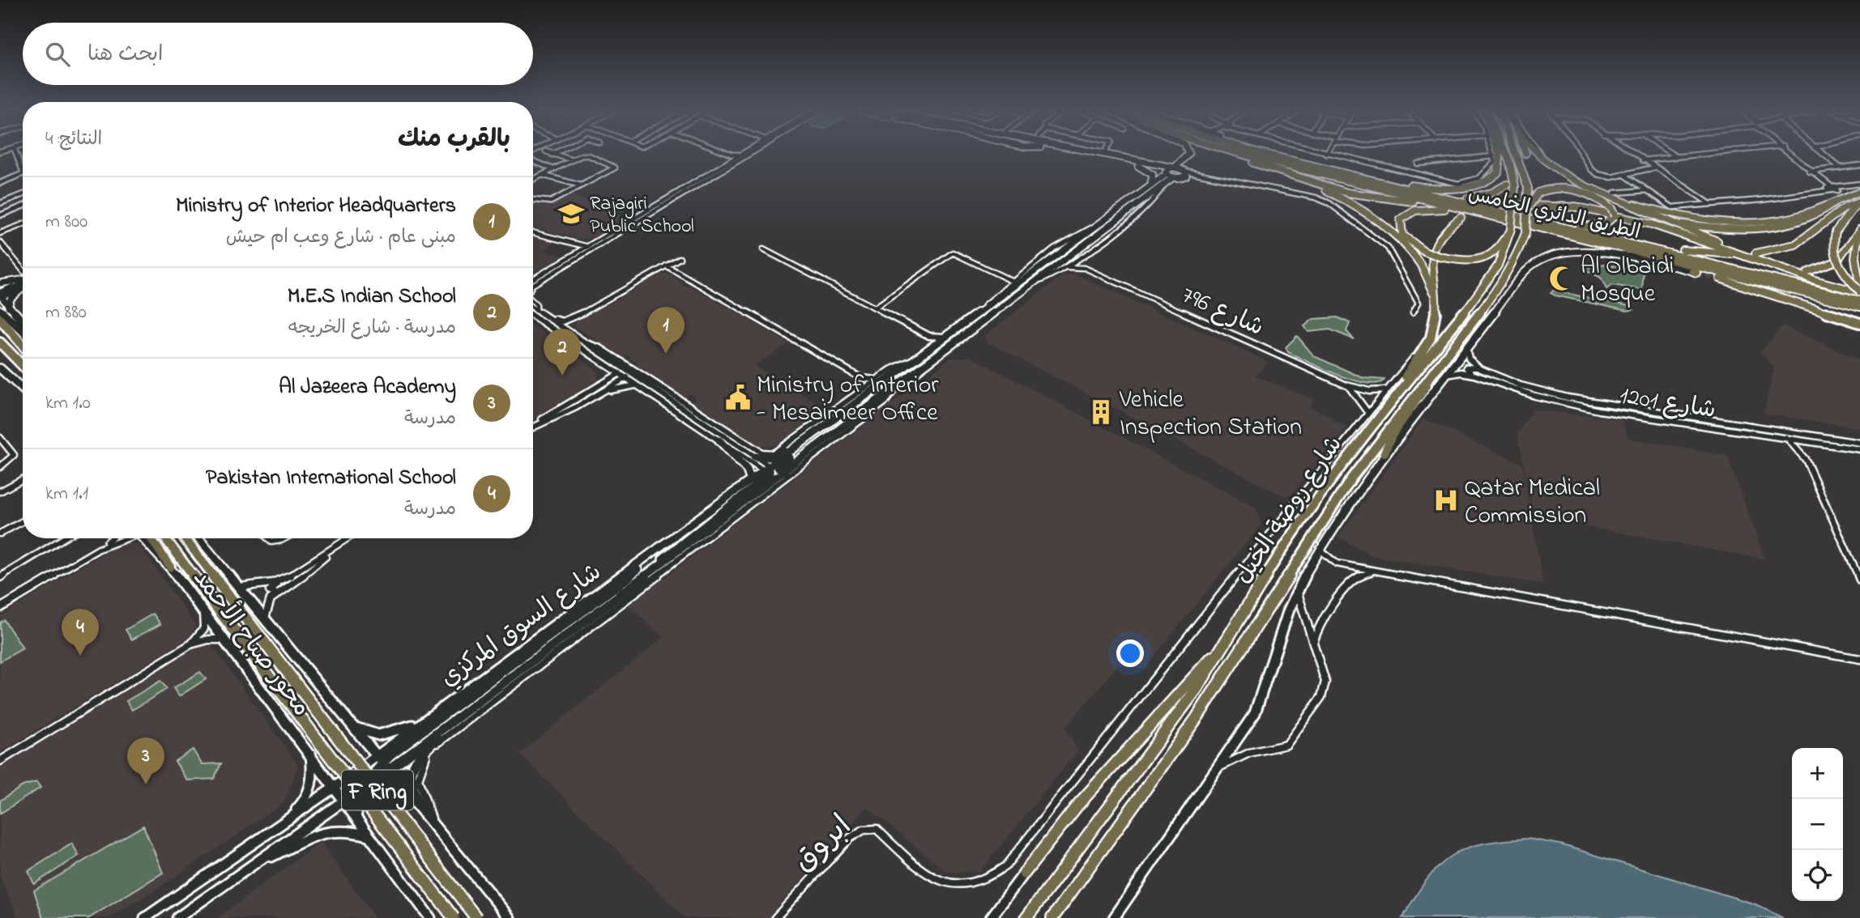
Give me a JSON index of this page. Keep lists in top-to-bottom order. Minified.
{"streets":{"highway":["الطريق الدائري الخامس","شارع روضة الخيل","محور صباح الأحمد","F Ring"],"street":["شارع 796","شارع 1201","شارع السوق المركزي","ابروق"]},"crossings":[["شارع 796","شارع روضة الخيل"],["شارع 796","شارع السوق المركزي"],["شارع 1201","شارع روضة الخيل"],["شارع روضة الخيل","ابروق"]],"places":{"school or university":["Rajagiri Public School"],"mosque":["Al Olbaidi Mosque"],"public building":["Ministry of Interior - Mesaimeer Office"],"building":["Vehicle Inspection Station"],"hospital":["Qatar Medical Commission"]},"page":{"search":"ابحث هنا","heading":["بالقرب منك","النتائج: 4"],"list":[{"mark":"1","name":"Ministry of Interior Headquarters","note":"مبنى عام · شارع وعب ام حيش","value":"800 m"},{"mark":"2","name":"M.E.S Indian School","note":"مدرسة · شارع الخريجه","value":"880 m"},{"mark":"3","name":"Al Jazeera Academy","note":"مدرسة","value":"1.0 km"},{"mark":"4","name":"Pakistan International School","note":"مدرسة","value":"1.1 km"}],"pins":["1","2","4","3"],"map_buttons":["+","−"]}}
